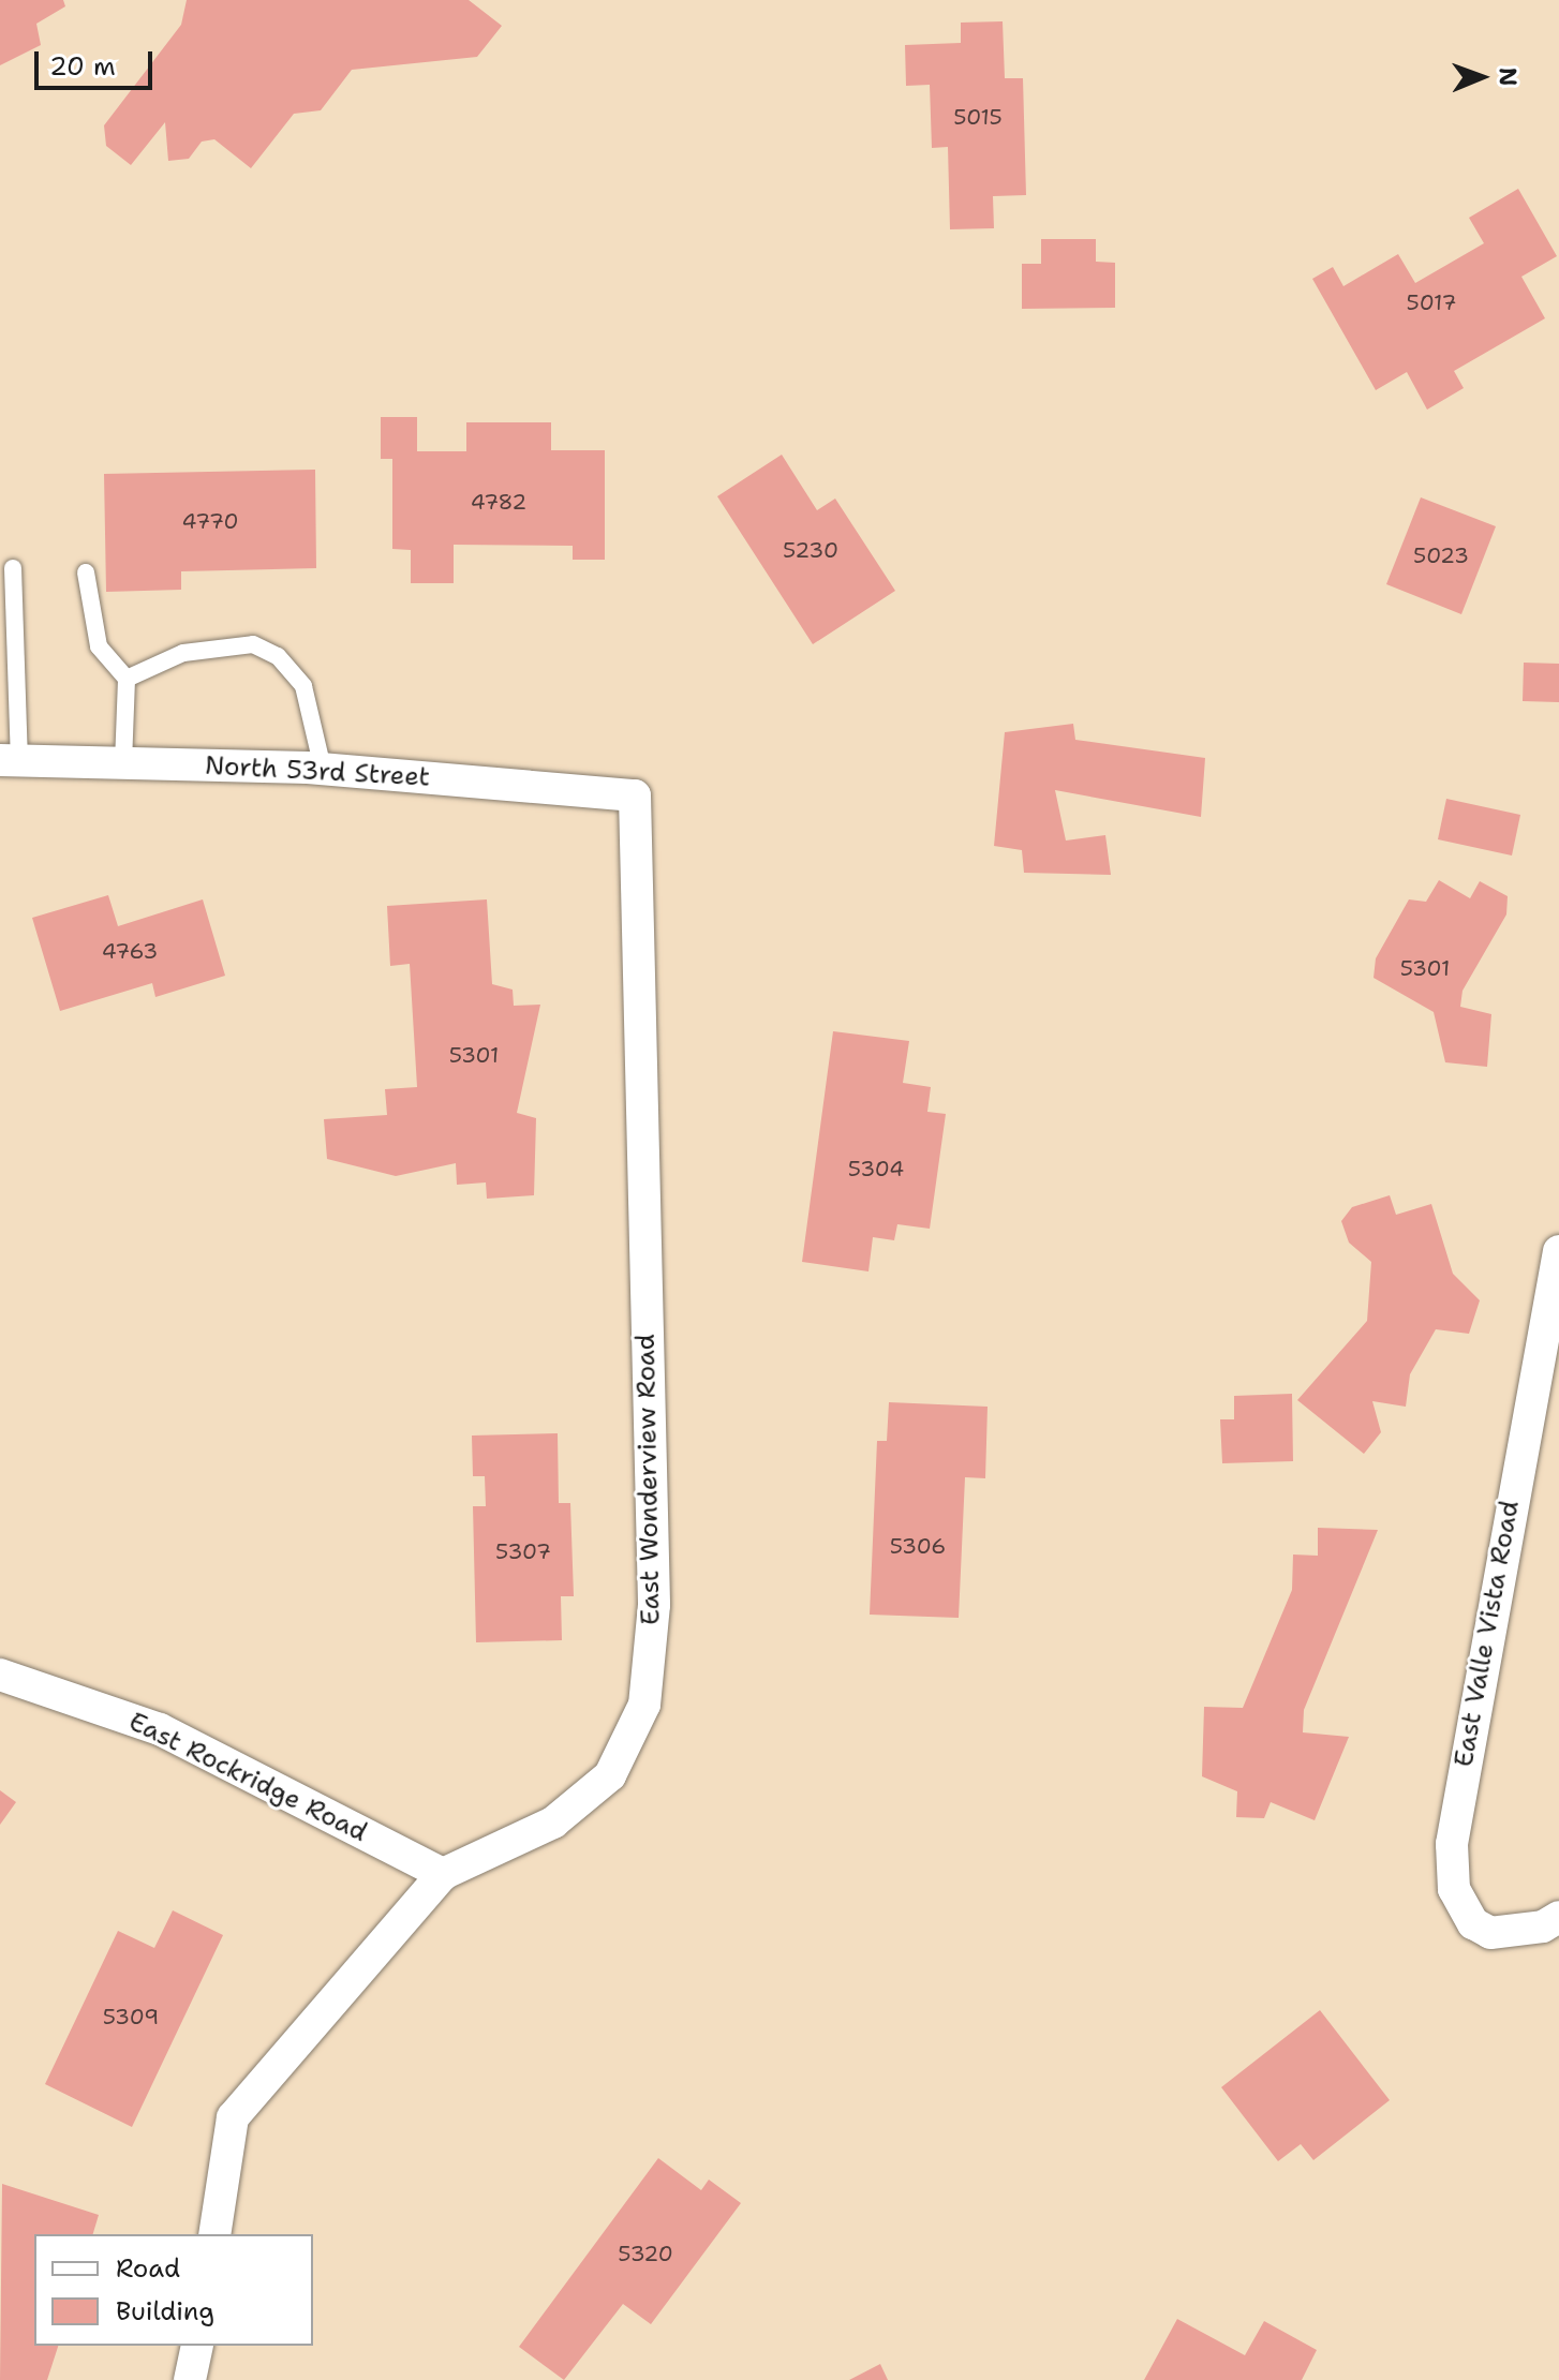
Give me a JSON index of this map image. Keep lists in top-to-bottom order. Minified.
{"streets":{"street":["North 53rd Street","East Wonderview Road","East Valle Vista Road","East Rockridge Road"]},"crossings":[["North 53rd Street","East Wonderview Road"],["East Wonderview Road","East Rockridge Road"]],"house_numbers":["5015","5017","4782","4770","5230","5023","4763","5301","5301","5304","5306","5307","5309","5320"],"legend":["Road","Building"],"scale_bar":"20 m","north":"right"}
